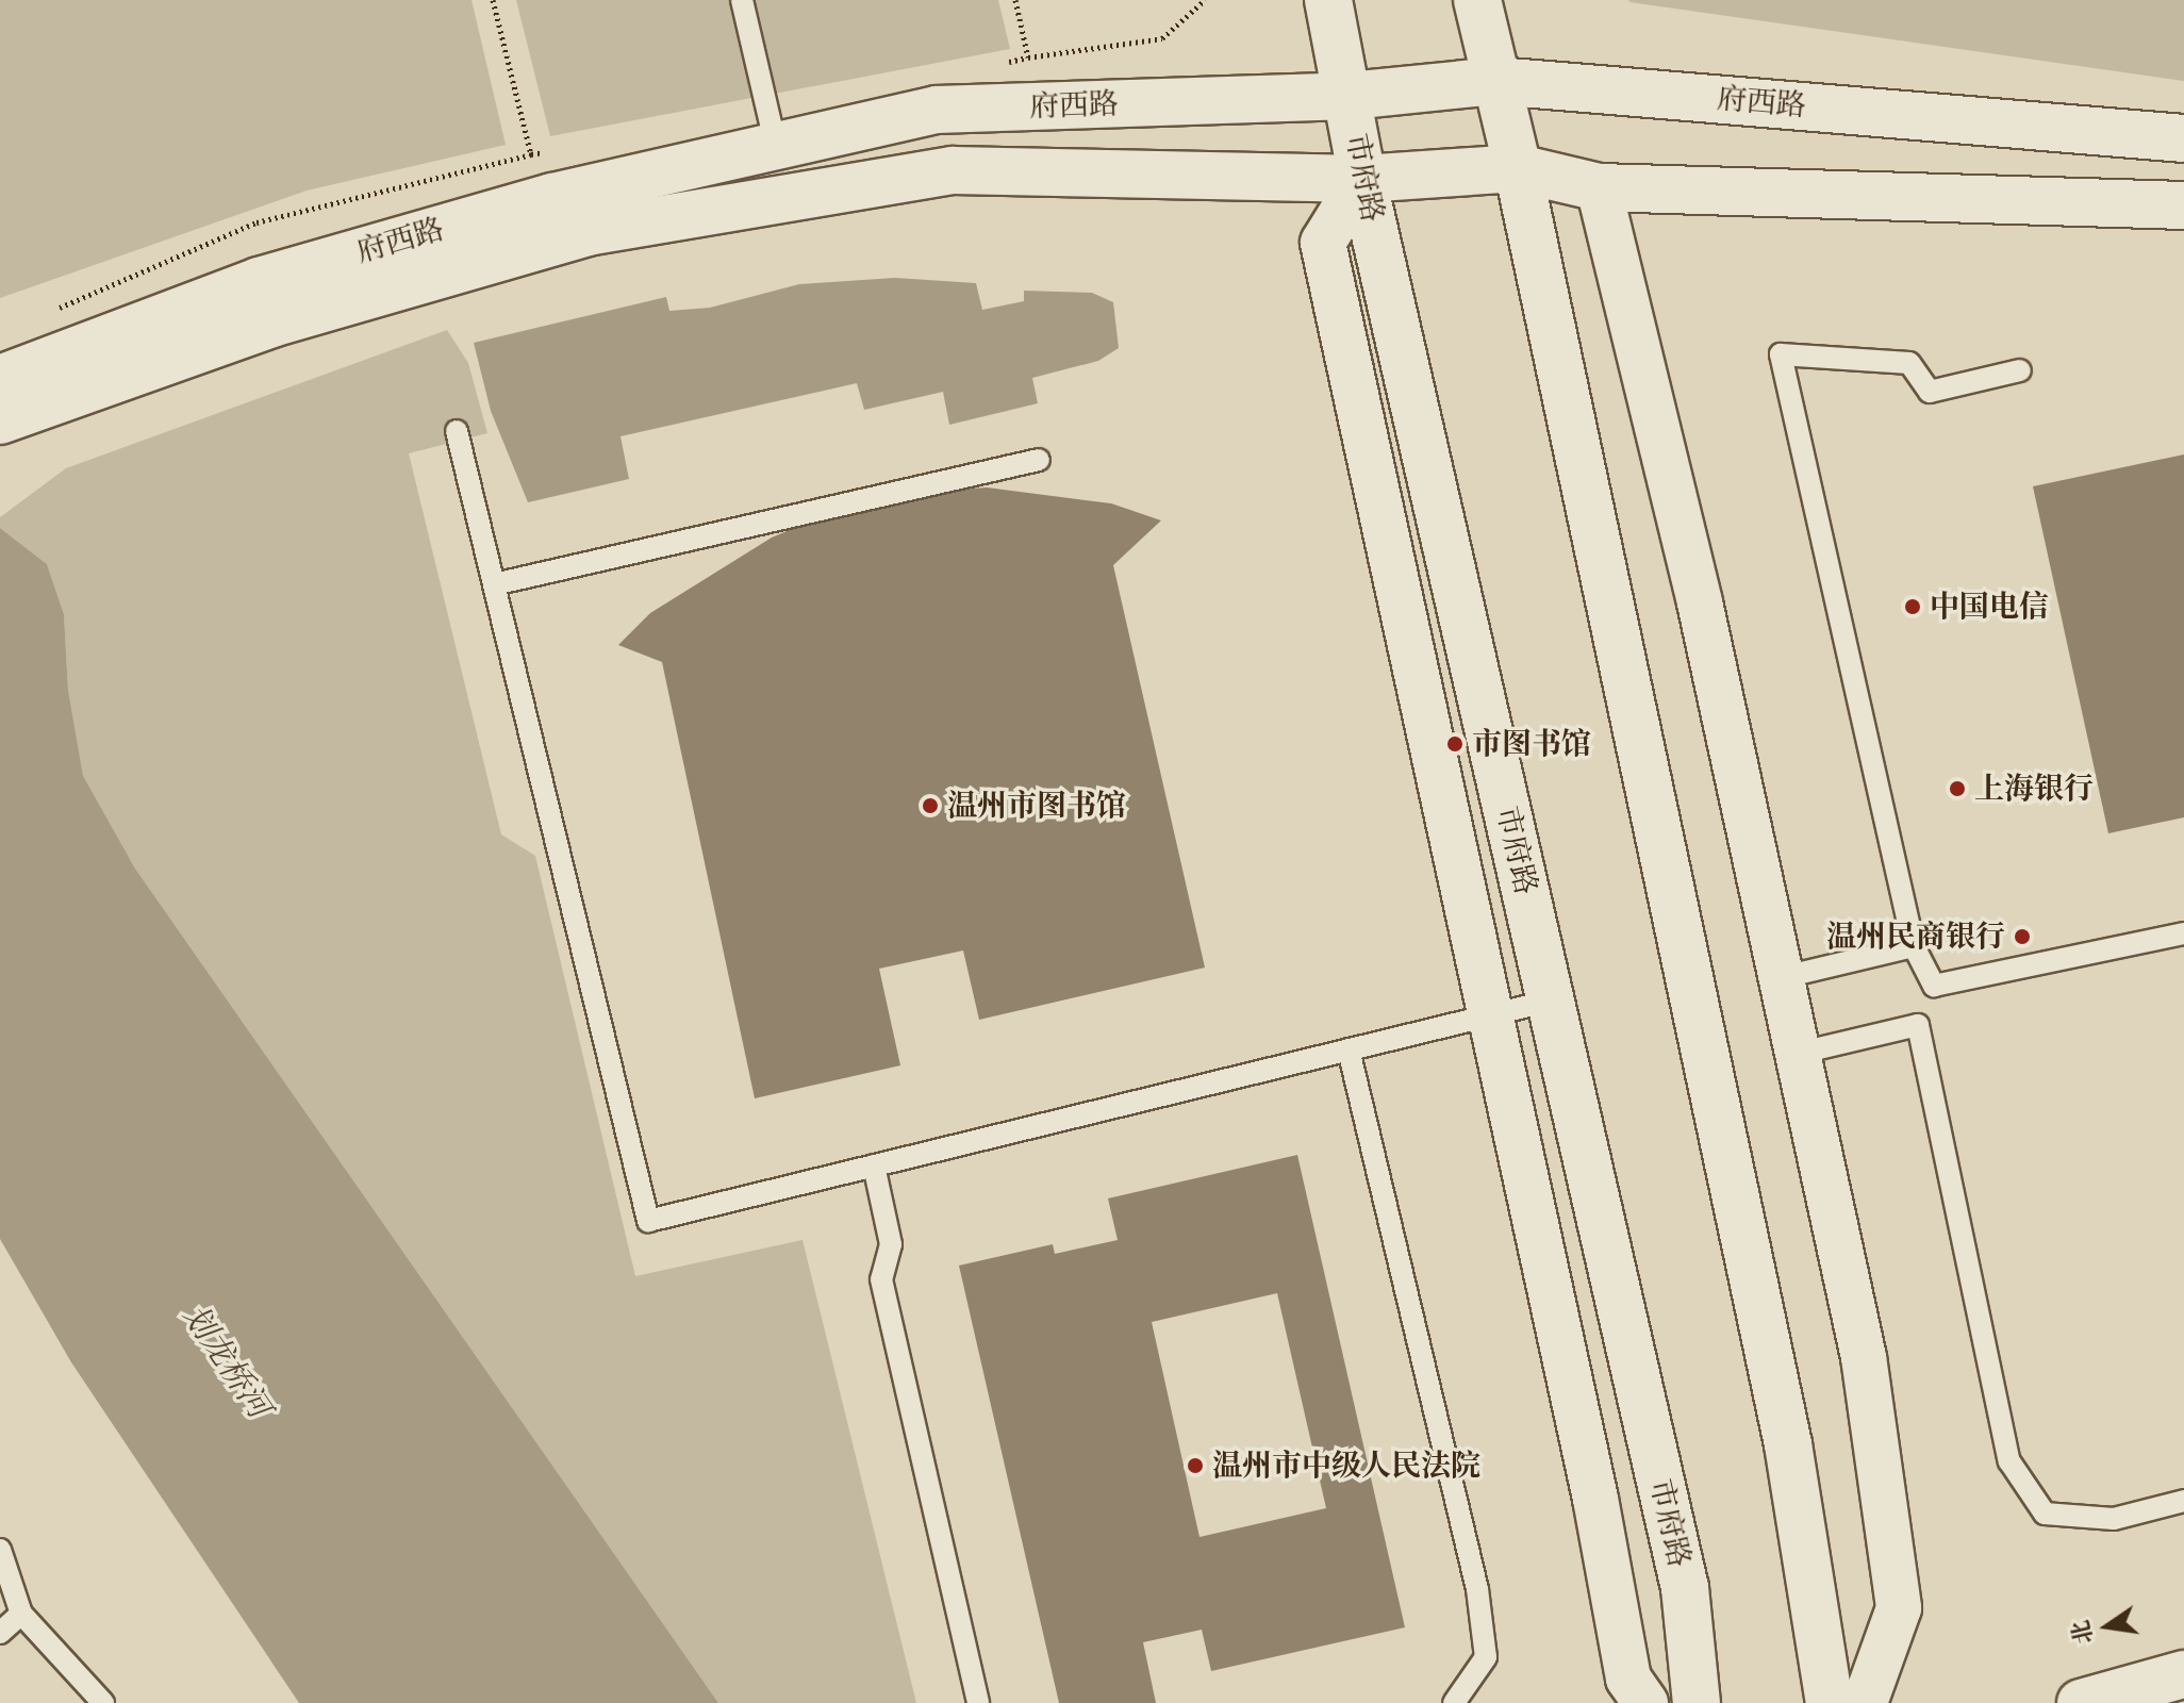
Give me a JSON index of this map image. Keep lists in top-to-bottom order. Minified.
{"streets":{"street":["府西路","市府路"]},"crossings":[["府西路","市府路"]],"water":["划龙桥河"],"places":["中国电信","市图书馆","上海银行","温州市图书馆","温州民商银行","温州市中级人民法院"],"north":"left"}
